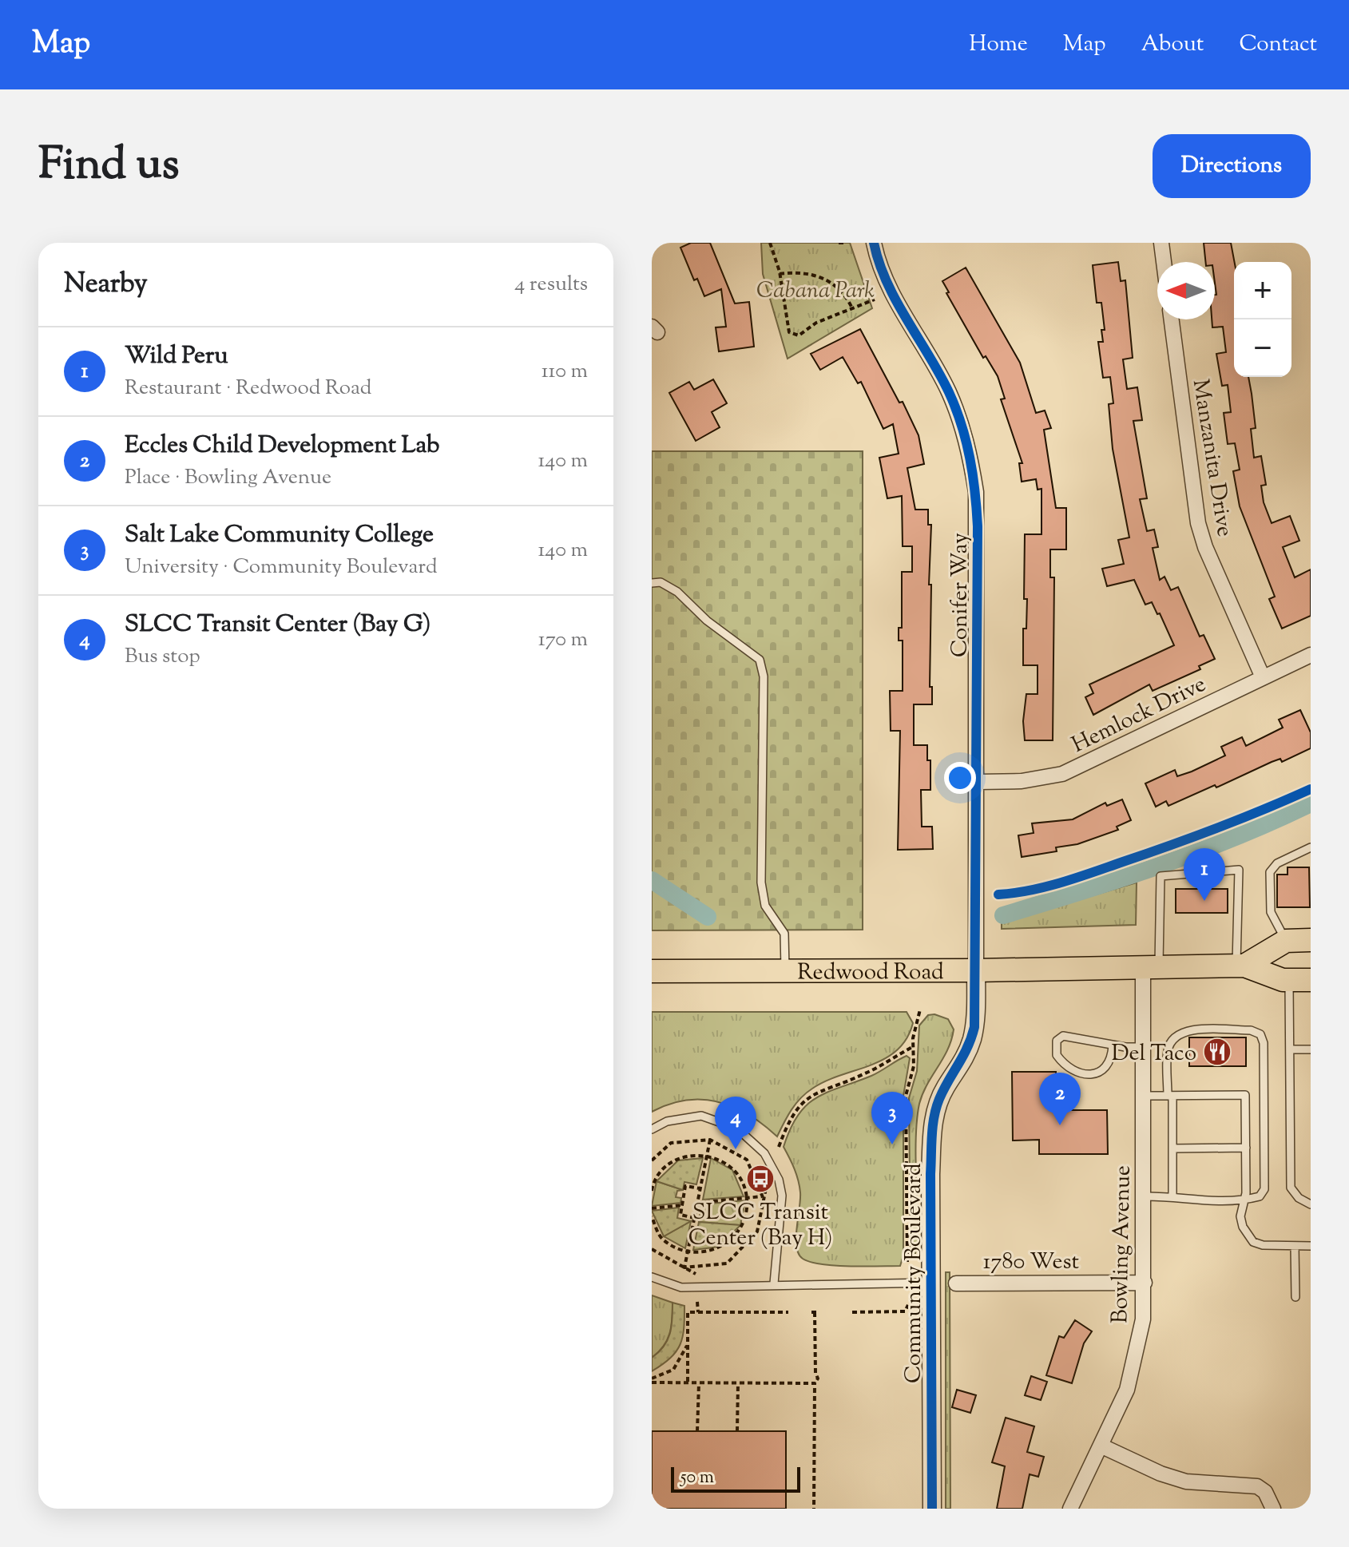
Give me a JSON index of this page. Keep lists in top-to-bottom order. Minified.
{"streets":{"main road":["Redwood Road"],"street":["Manzanita Drive","Conifer Way","Hemlock Drive","Bowling Avenue","1780 West","Community Boulevard"]},"crossings":[["Manzanita Drive","Hemlock Drive"],["Conifer Way","Hemlock Drive"],["Conifer Way","Redwood Road"],["Conifer Way","Community Boulevard"],["Redwood Road","Bowling Avenue"],["Redwood Road","Community Boulevard"],["Bowling Avenue","1780 West"]],"parks":["Cabana Park"],"places":{"restaurant":["Del Taco"],"bus stop":["SLCC Transit Center (Bay H)"]},"scale_bar":"50 m","north":"left","page":{"header":"Map","nav":["Home","Map","About","Contact"],"title":"Find us","buttons":"Directions","heading":["Nearby","4 results"],"map_buttons":["+","−"],"list":[{"mark":"1","name":"Wild Peru","note":"Restaurant · Redwood Road","value":"110 m"},{"mark":"2","name":"Eccles Child Development Lab","note":"Place · Bowling Avenue","value":"140 m"},{"mark":"3","name":"Salt Lake Community College","note":"University · Community Boulevard","value":"140 m"},{"mark":"4","name":"SLCC Transit Center (Bay G)","note":"Bus stop","value":"170 m"}],"pins":["1","2","3","4"],"scale":"50 m"}}
